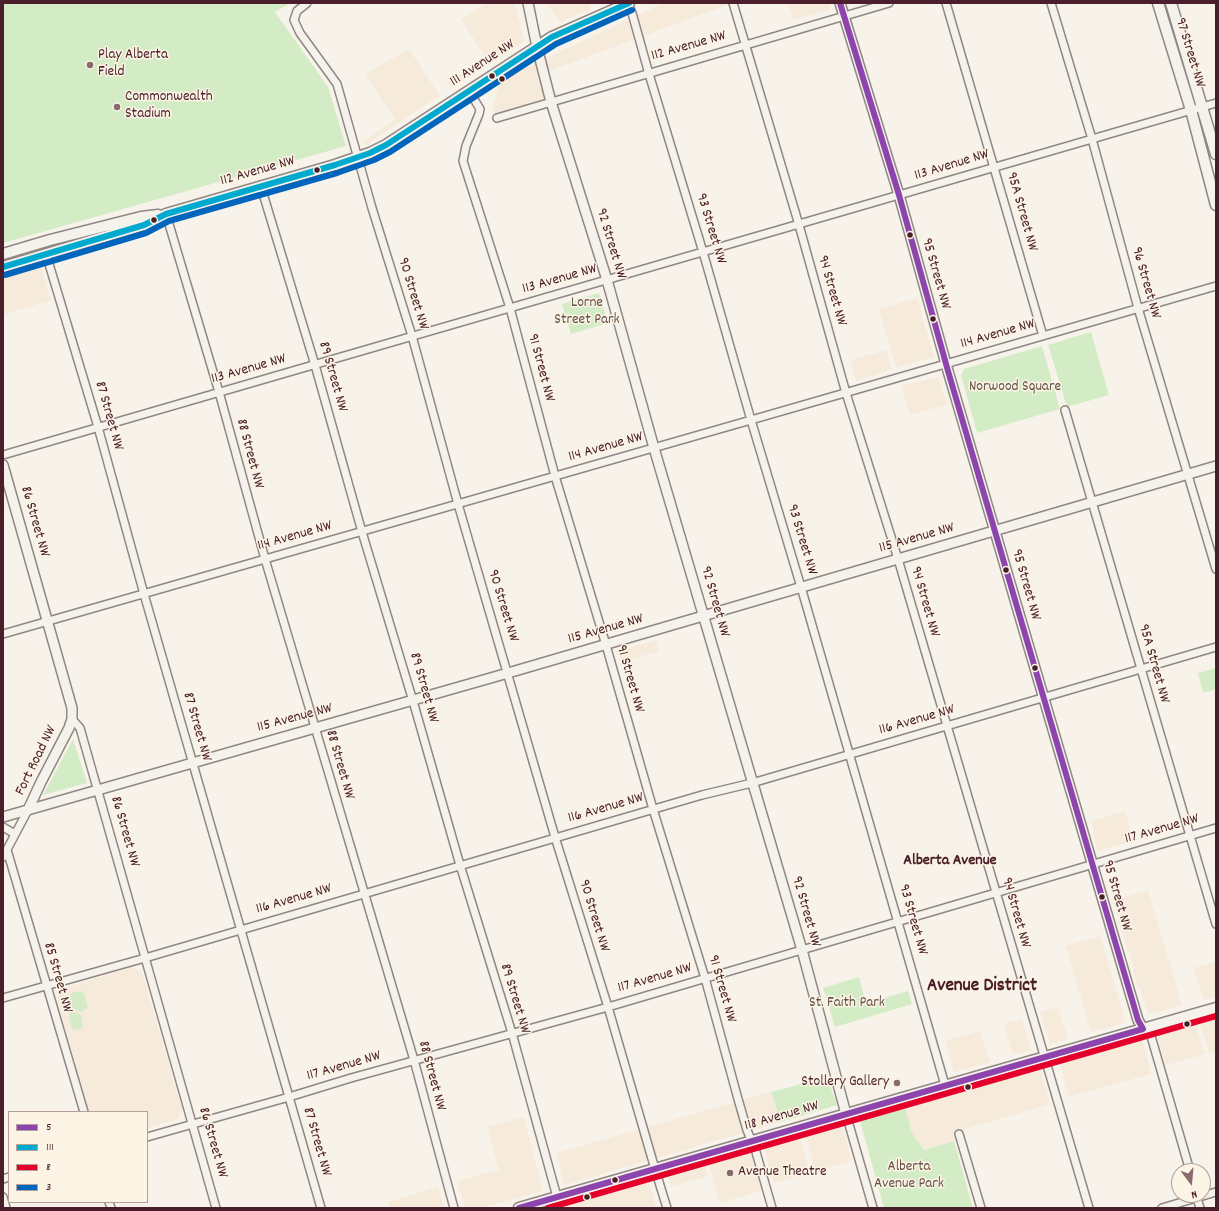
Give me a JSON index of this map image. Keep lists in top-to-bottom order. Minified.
{"streets":{"main road":["112 Avenue NW","97 Street NW","111 Avenue NW","118 Avenue NW"],"street":["113 Avenue NW","95A Street NW","93 Street NW","92 Street NW","95 Street NW","96 Street NW","94 Street NW","90 Street NW","114 Avenue NW","91 Street NW","89 Street NW","87 Street NW","88 Street NW","86 Street NW","115 Avenue NW","116 Avenue NW","Fort Road NW","117 Avenue NW","85 Street NW"]},"crossings":[["112 Avenue NW","111 Avenue NW"],["112 Avenue NW","93 Street NW"],["112 Avenue NW","92 Street NW"],["112 Avenue NW","95 Street NW"],["112 Avenue NW","94 Street NW"],["112 Avenue NW","90 Street NW"],["112 Avenue NW","89 Street NW"],["112 Avenue NW","87 Street NW"],["112 Avenue NW","88 Street NW"],["97 Street NW","113 Avenue NW"],["111 Avenue NW","93 Street NW"],["111 Avenue NW","92 Street NW"],["111 Avenue NW","90 Street NW"],["111 Avenue NW","91 Street NW"],["113 Avenue NW","95A Street NW"],["113 Avenue NW","93 Street NW"],["113 Avenue NW","92 Street NW"],["113 Avenue NW","95 Street NW"],["113 Avenue NW","96 Street NW"],["113 Avenue NW","94 Street NW"],["113 Avenue NW","90 Street NW"],["113 Avenue NW","91 Street NW"],["113 Avenue NW","89 Street NW"],["113 Avenue NW","87 Street NW"],["113 Avenue NW","88 Street NW"],["95A Street NW","114 Avenue NW"],["95A Street NW","115 Avenue NW"],["95A Street NW","116 Avenue NW"],["95A Street NW","117 Avenue NW"],["93 Street NW","114 Avenue NW"],["93 Street NW","115 Avenue NW"],["93 Street NW","116 Avenue NW"],["93 Street NW","117 Avenue NW"],["93 Street NW","118 Avenue NW"],["92 Street NW","114 Avenue NW"],["92 Street NW","115 Avenue NW"],["92 Street NW","116 Avenue NW"],["92 Street NW","117 Avenue NW"],["92 Street NW","118 Avenue NW"],["95 Street NW","114 Avenue NW"],["95 Street NW","115 Avenue NW"],["95 Street NW","116 Avenue NW"],["95 Street NW","117 Avenue NW"],["95 Street NW","118 Avenue NW"],["96 Street NW","114 Avenue NW"],["96 Street NW","115 Avenue NW"],["94 Street NW","114 Avenue NW"],["94 Street NW","115 Avenue NW"],["94 Street NW","116 Avenue NW"],["94 Street NW","117 Avenue NW"],["94 Street NW","118 Avenue NW"],["90 Street NW","114 Avenue NW"],["90 Street NW","115 Avenue NW"],["90 Street NW","116 Avenue NW"],["90 Street NW","117 Avenue NW"],["90 Street NW","118 Avenue NW"],["114 Avenue NW","91 Street NW"],["114 Avenue NW","89 Street NW"],["114 Avenue NW","87 Street NW"],["114 Avenue NW","88 Street NW"],["114 Avenue NW","86 Street NW"],["91 Street NW","115 Avenue NW"],["91 Street NW","116 Avenue NW"],["91 Street NW","117 Avenue NW"],["91 Street NW","118 Avenue NW"],["89 Street NW","115 Avenue NW"],["89 Street NW","116 Avenue NW"],["89 Street NW","117 Avenue NW"],["89 Street NW","118 Avenue NW"],["87 Street NW","115 Avenue NW"],["87 Street NW","116 Avenue NW"],["87 Street NW","117 Avenue NW"],["88 Street NW","115 Avenue NW"],["88 Street NW","116 Avenue NW"],["88 Street NW","117 Avenue NW"],["86 Street NW","115 Avenue NW"],["86 Street NW","116 Avenue NW"],["86 Street NW","Fort Road NW"],["86 Street NW","117 Avenue NW"],["115 Avenue NW","Fort Road NW"],["116 Avenue NW","85 Street NW"],["Fort Road NW","85 Street NW"]],"districts":["Alberta Avenue","Avenue District"],"parks":["Lorne Street Park","Norwood Square","St. Faith Park","Alberta Avenue Park"],"places":["Play Alberta Field","Commonwealth Stadium","Stollery Gallery","Avenue Theatre"],"lines":["transit line 5","transit line 111","transit line 3","transit line 8"],"legend":["5","111","8","3"],"north":"bottom"}
